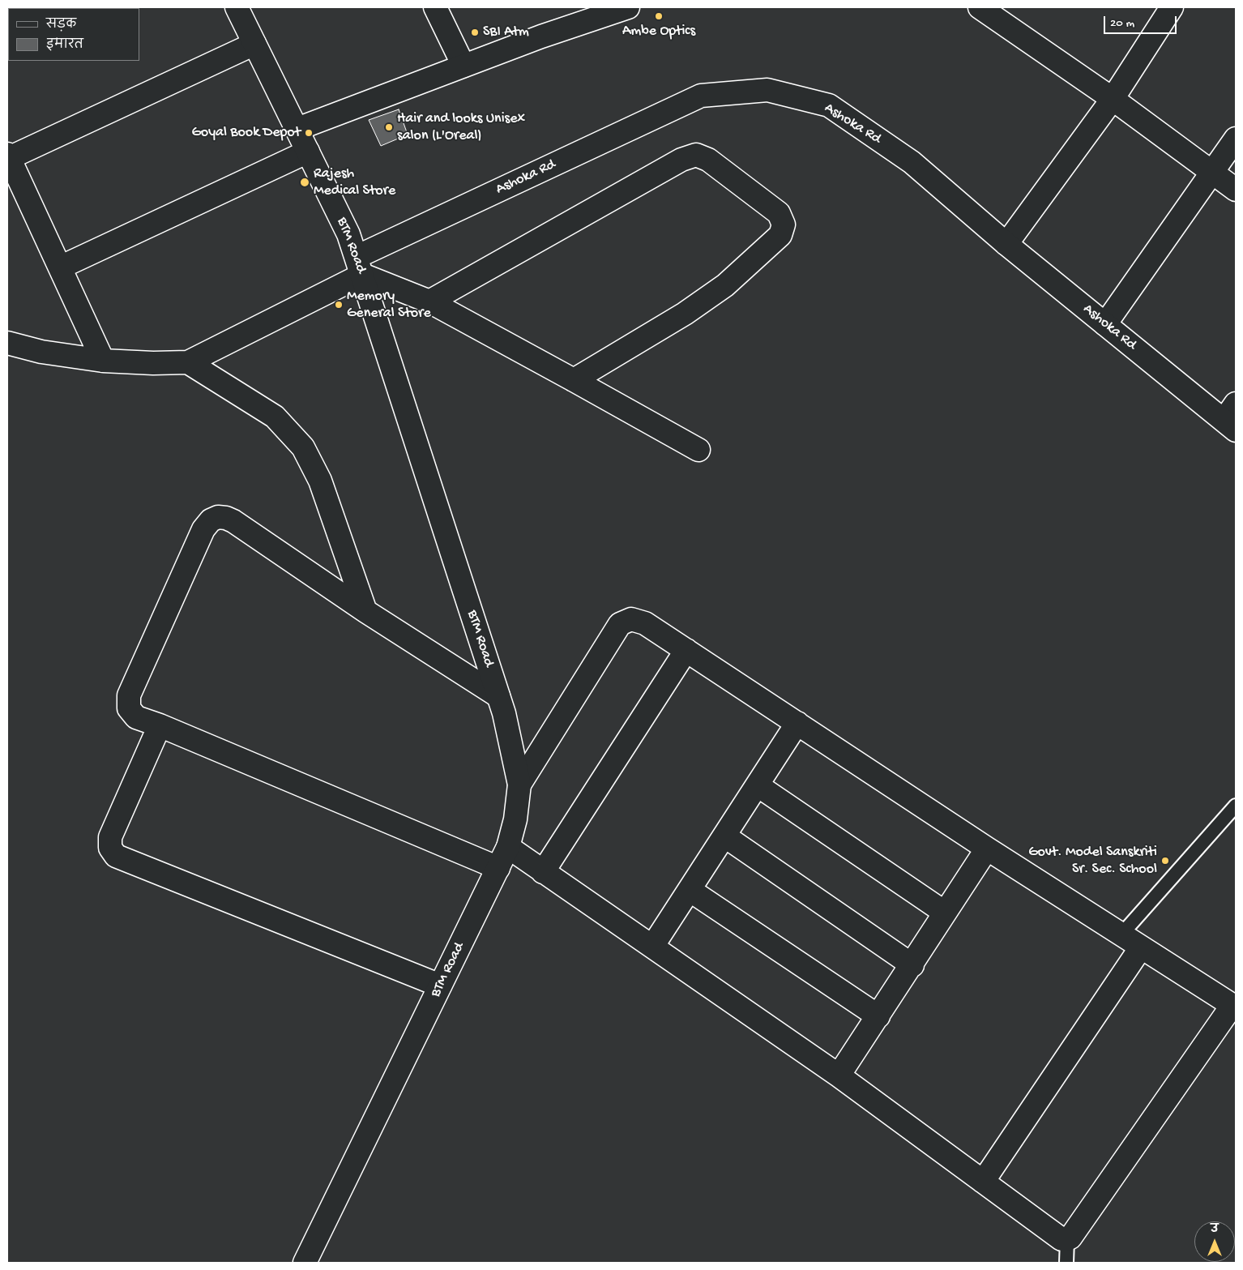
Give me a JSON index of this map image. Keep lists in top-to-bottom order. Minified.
{"streets":{"street":["Ashoka Rd","BTM Road"]},"crossings":[["Ashoka Rd","BTM Road"]],"places":["Ambe Optics","SBI Atm","Hair and looks Unisex salon (L'Oreal)","Goyal Book Depot","Rajesh Medical Store","Memory General Store","Govt. Model Sanskriti Sr. Sec. School"],"legend":["सड़क","इमारत"],"scale_bar":"20 m","north":"top"}
